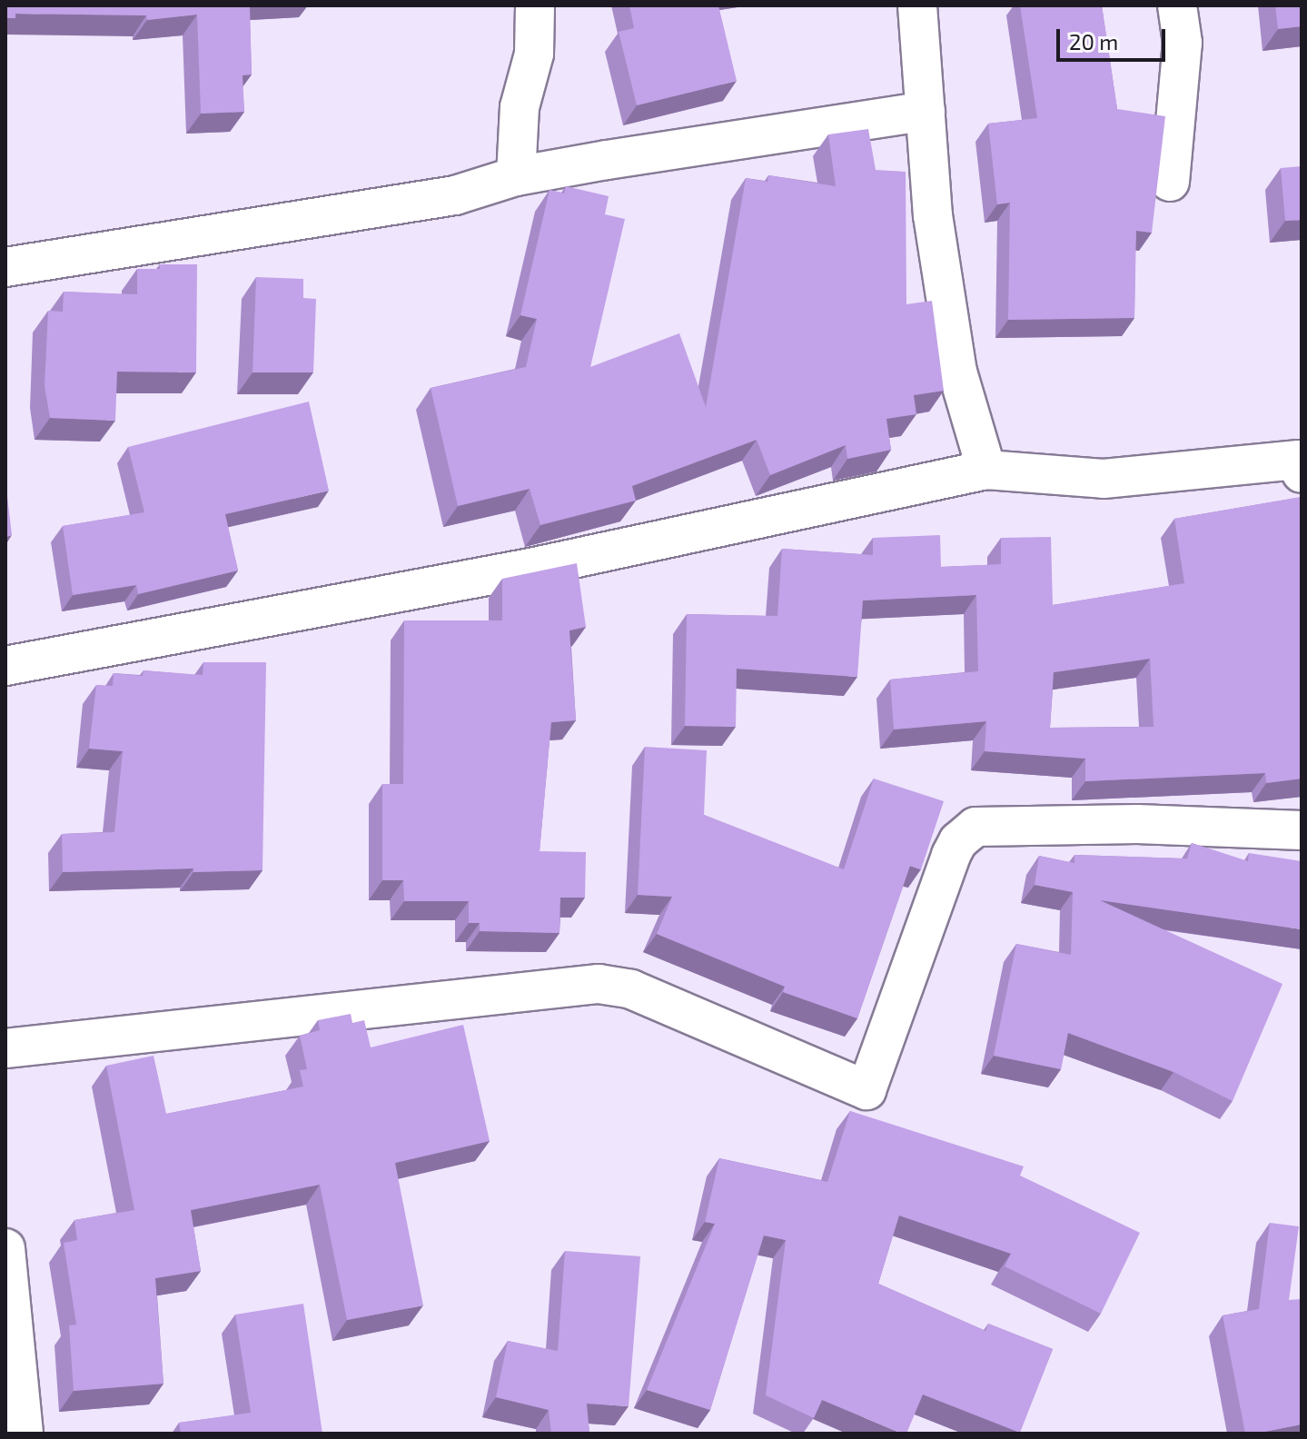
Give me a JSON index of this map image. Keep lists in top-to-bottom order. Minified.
{"scale_bar":"20 m"}
